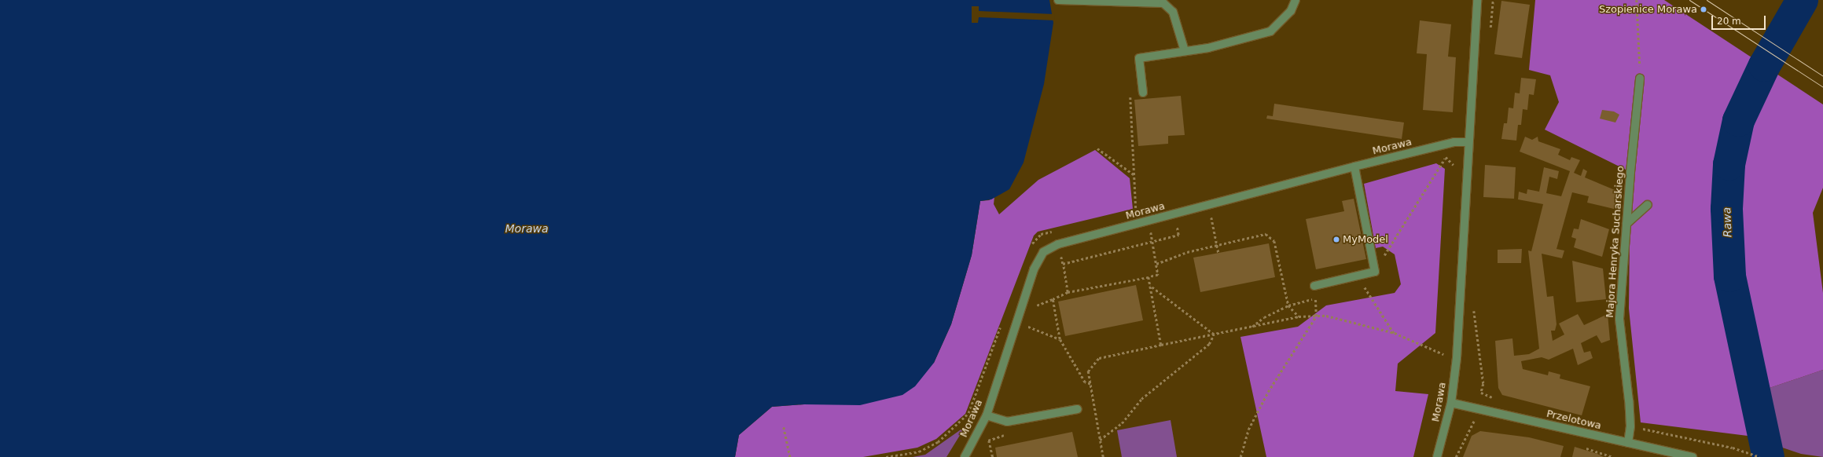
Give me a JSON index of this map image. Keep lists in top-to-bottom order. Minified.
{"streets":{"street":["Morawa","Majora Henryka Sucharskiego","Przelotowa"]},"crossings":[["Morawa","Przelotowa"],["Majora Henryka Sucharskiego","Przelotowa"]],"water":["Rawa","Morawa"],"places":["Szopienice Morawa","MyModel"],"scale_bar":"20 m"}
